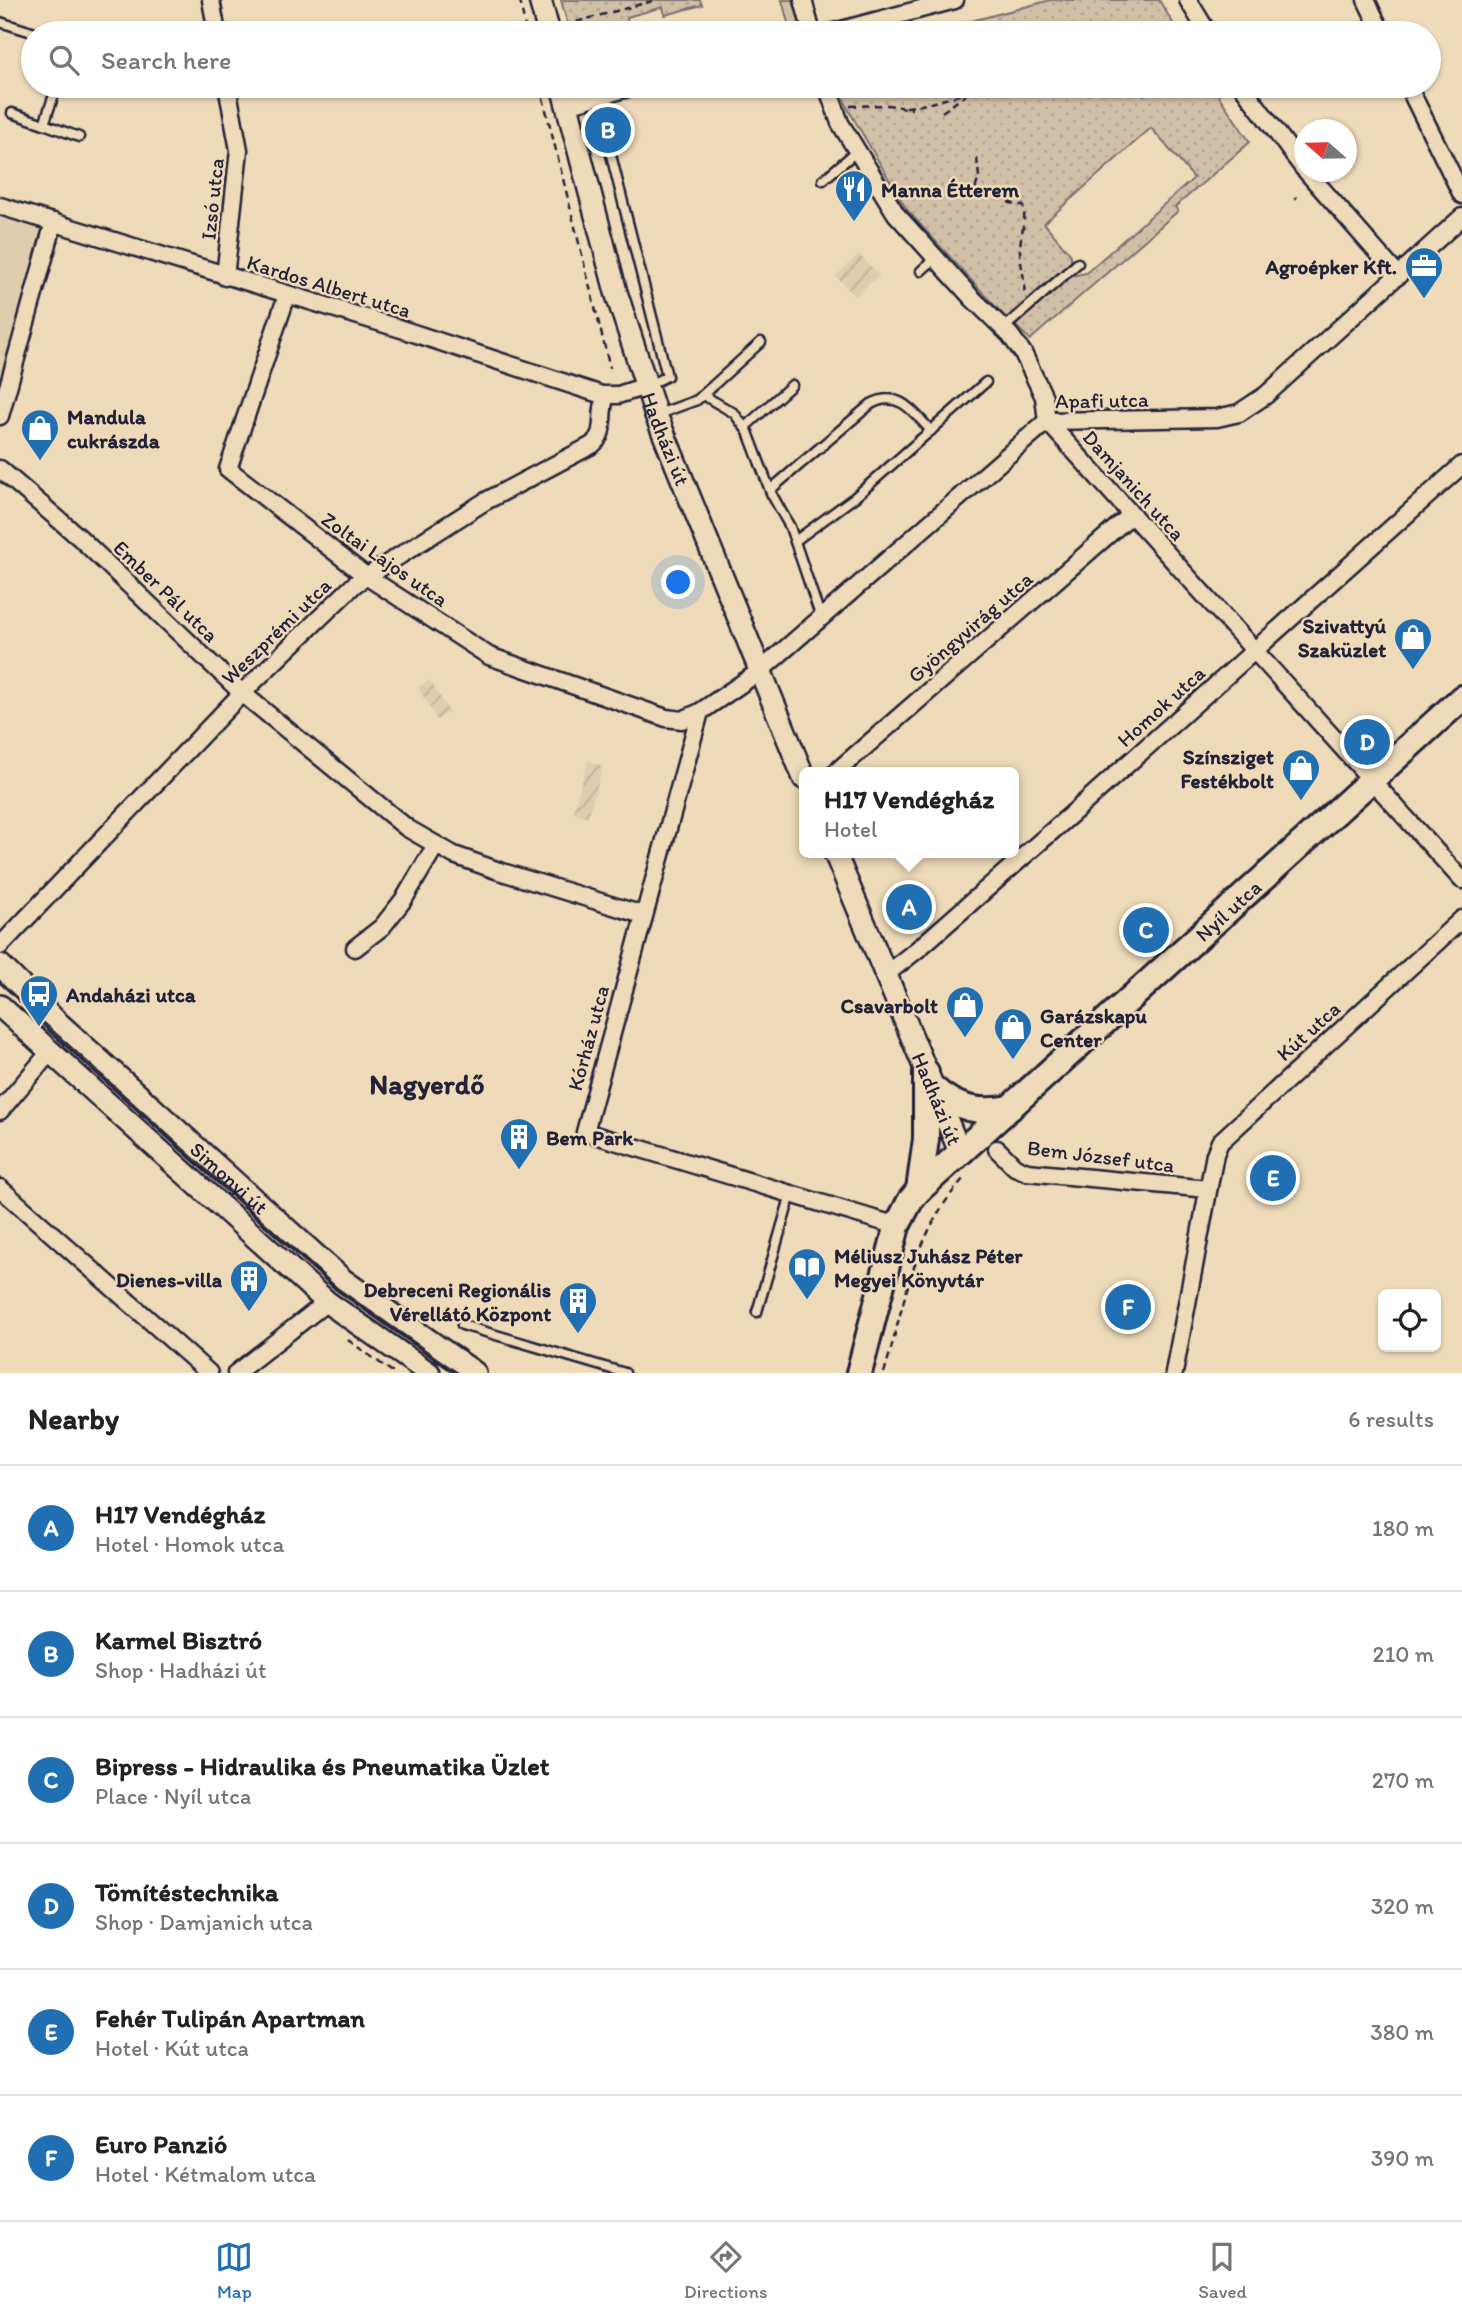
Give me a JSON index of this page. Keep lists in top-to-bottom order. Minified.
{"streets":{"main road":["Hadházi út","Nyíl utca"],"street":["Izsó utca","Kardos Albert utca","Apafi utca","Damjanich utca","Zoltai Lajos utca","Ember Pál utca","Gyöngyvirág utca","Weszprémi utca","Homok utca","Kút utca","Kórház utca","Bem József utca","Simonyi út"]},"crossings":[["Izsó utca","Kardos Albert utca"],["Kardos Albert utca","Zoltai Lajos utca"],["Kardos Albert utca","Weszprémi utca"],["Apafi utca","Hadházi út"],["Apafi utca","Damjanich utca"],["Hadházi út","Homok utca"],["Hadházi út","Nyíl utca"],["Hadházi út","Kórház utca"],["Damjanich utca","Gyöngyvirág utca"],["Damjanich utca","Homok utca"],["Damjanich utca","Nyíl utca"],["Zoltai Lajos utca","Weszprémi utca"],["Zoltai Lajos utca","Kórház utca"],["Ember Pál utca","Weszprémi utca"],["Ember Pál utca","Kórház utca"],["Kút utca","Bem József utca"]],"districts":["Nagyerdő"],"places":{"restaurant":["Manna Étterem"],"office":["Agroépker Kft."],"shop":["Mandula cukrászda","Szivattyú Szaküzlet","Színsziget Festékbolt","Csavarbolt","Garázskapu Center"],"bus stop":["Andaházi utca"],"building":["Bem Park","Dienes-villa","Debreceni Regionális Vérellátó Központ"],"library":["Méliusz Juhász Péter Megyei Könyvtár"]},"north":"left","page":{"search":"Search here","pins":["B","D","A","C","E","F"],"popup":["H17 Vendégház","Hotel"],"heading":["Nearby","6 results"],"list":[{"mark":"A","name":"H17 Vendégház","note":"Hotel · Homok utca","value":"180 m"},{"mark":"B","name":"Karmel Bisztró","note":"Shop · Hadházi út","value":"210 m"},{"mark":"C","name":"Bipress - Hidraulika és Pneumatika Üzlet","note":"Place · Nyíl utca","value":"270 m"},{"mark":"D","name":"Tömítéstechnika","note":"Shop · Damjanich utca","value":"320 m"},{"mark":"E","name":"Fehér Tulipán Apartman","note":"Hotel · Kút utca","value":"380 m"},{"mark":"F","name":"Euro Panzió","note":"Hotel · Kétmalom utca","value":"390 m"}],"nav":["Map","Directions","Saved"]}}
